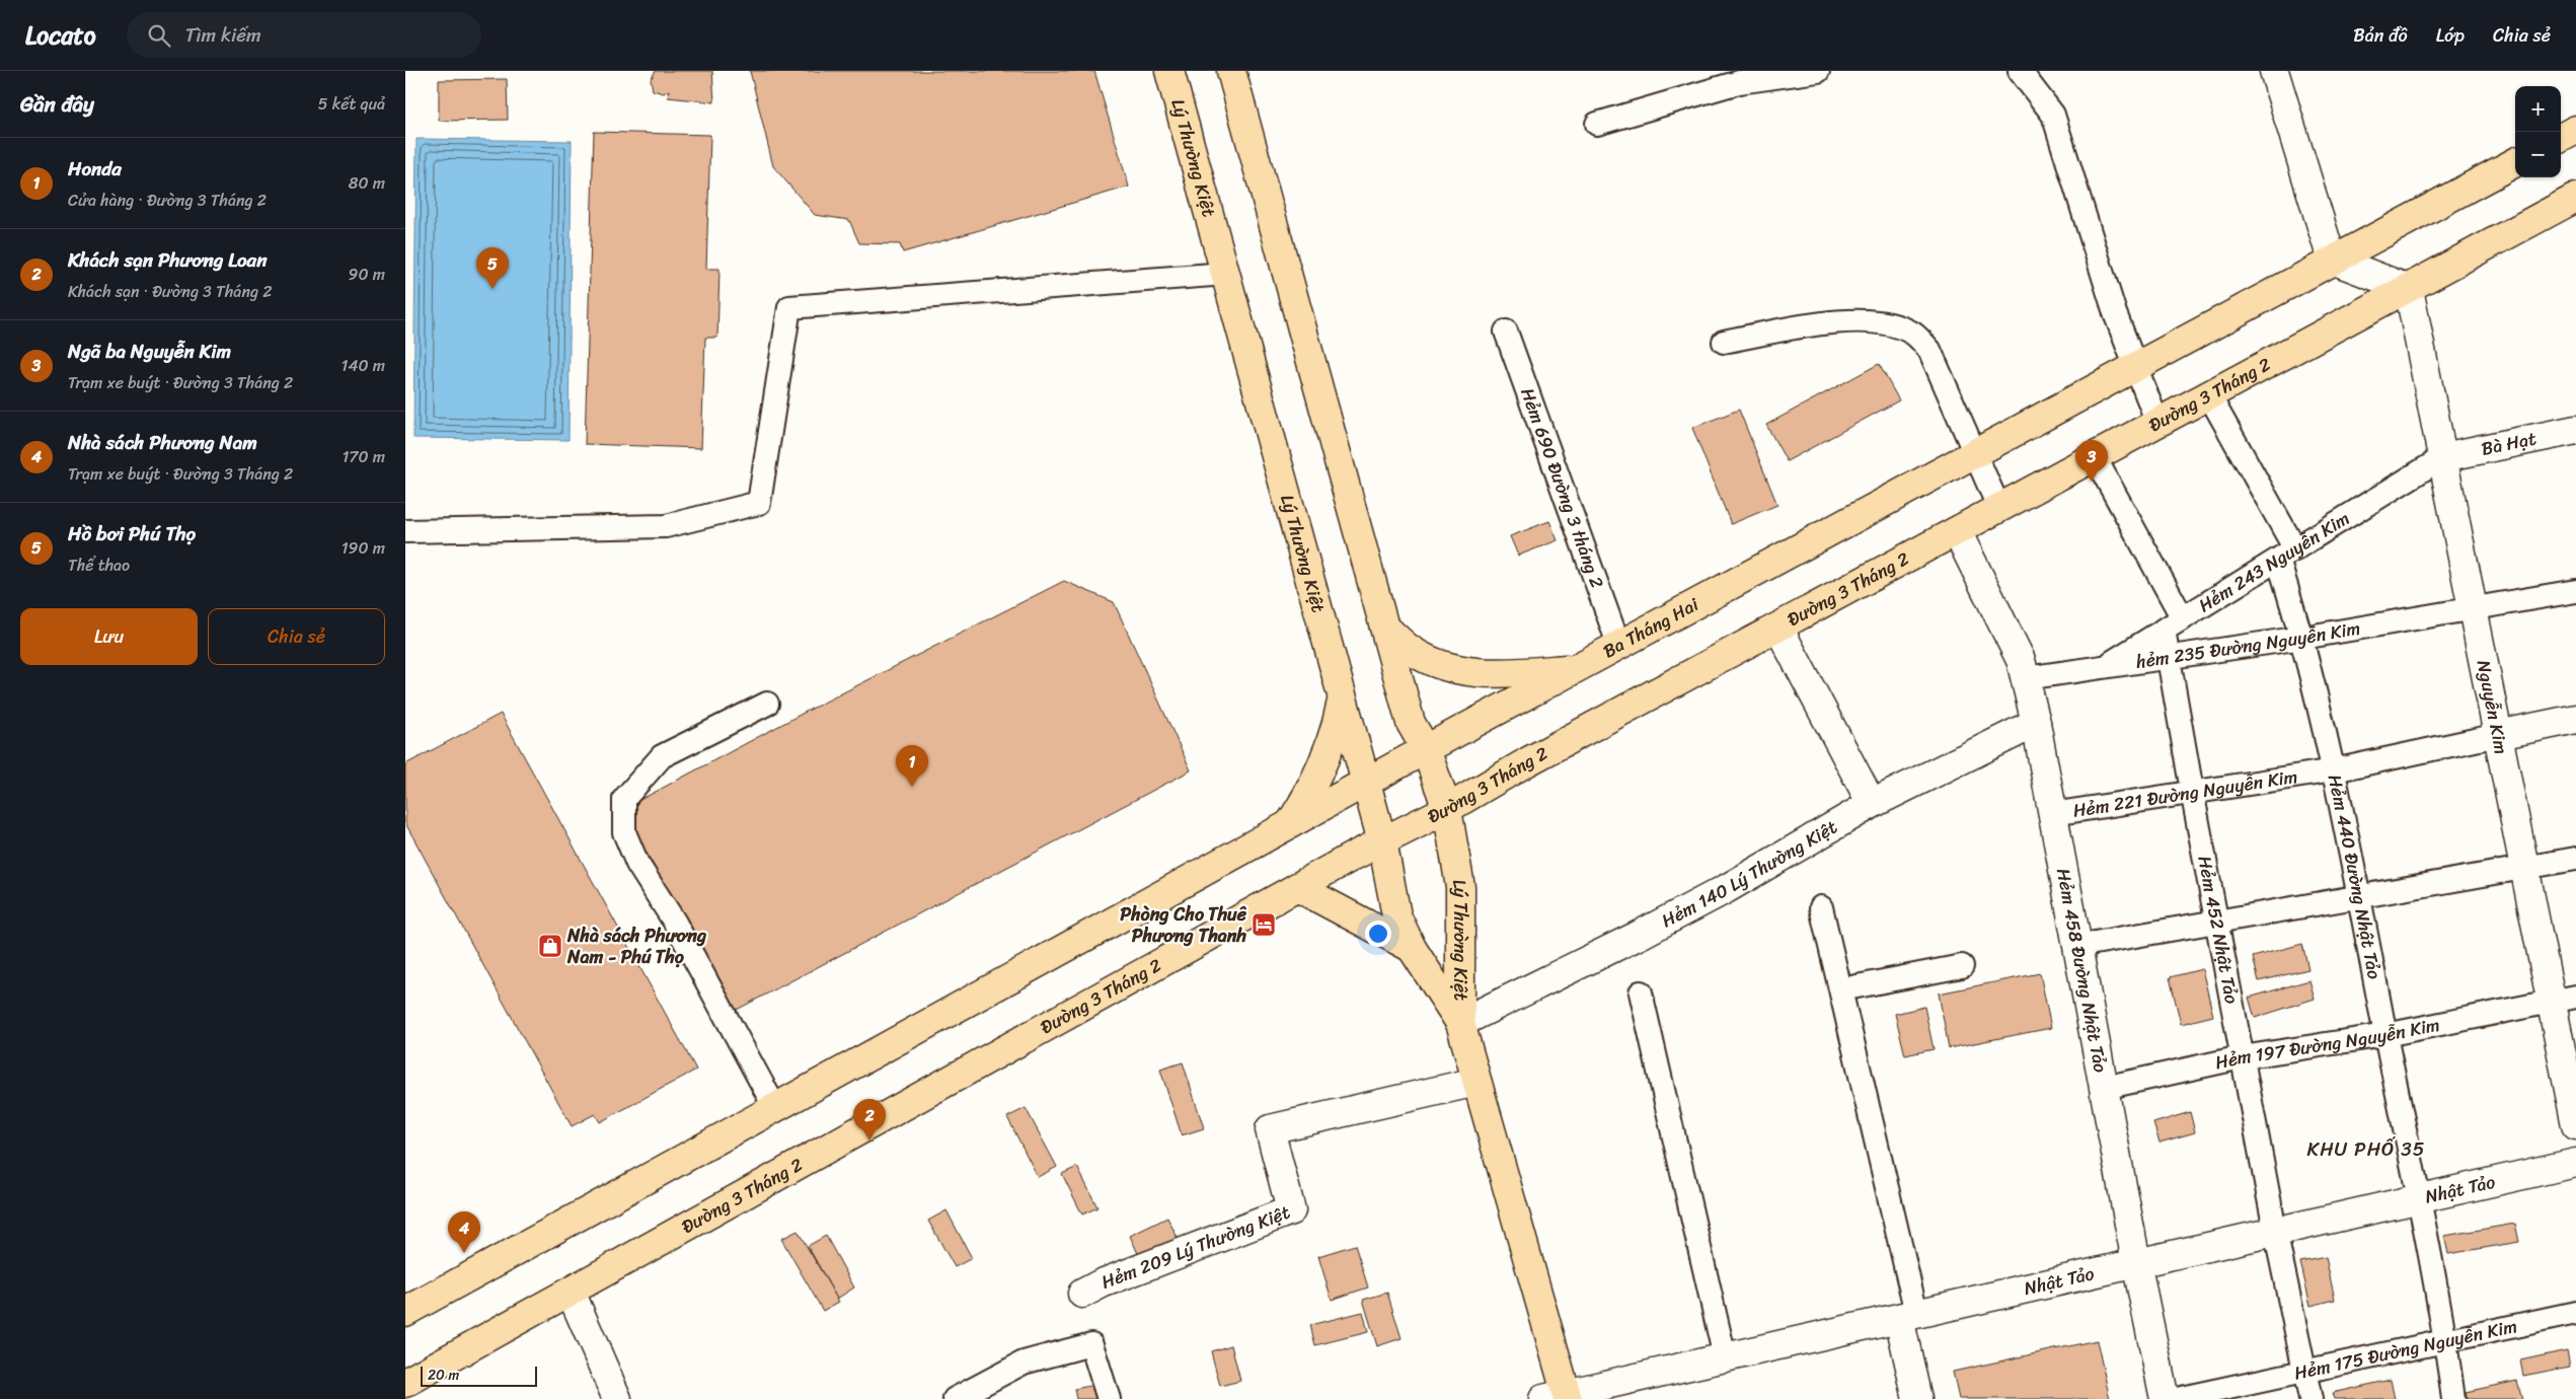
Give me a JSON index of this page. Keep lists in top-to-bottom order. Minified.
{"streets":{"main road":["Lý Thường Kiệt","Đường 3 Tháng 2","Ba Tháng Hai"],"street":["Bà Hạt","Nguyễn Kim","Hẻm 140 Lý Thường Kiệt","Hẻm 458 Đường Nhật Tảo","Nhật Tảo","Hẻm 209 Lý Thường Kiệt"],"lane":["Hẻm 690 Đường 3 tháng 2","Hẻm 243 Nguyễn Kim","hẻm 235 Đường Nguyễn Kim","Hẻm 221 Đường Nguyễn Kim","Hẻm 440 Đường Nhật Tảo","Hẻm 452 Nhật Tảo","Hẻm 197 Đường Nguyễn Kim","Hẻm 175 Đường Nguyễn Kim"]},"crossings":[["Lý Thường Kiệt","Đường 3 Tháng 2"],["Lý Thường Kiệt","Hẻm 140 Lý Thường Kiệt"],["Lý Thường Kiệt","Nhật Tảo"],["Lý Thường Kiệt","Hẻm 209 Lý Thường Kiệt"],["Đường 3 Tháng 2","Nguyễn Kim"],["Đường 3 Tháng 2","Hẻm 440 Đường Nhật Tảo"],["Đường 3 Tháng 2","Hẻm 458 Đường Nhật Tảo"],["Bà Hạt","Hẻm 243 Nguyễn Kim"],["Bà Hạt","Nguyễn Kim"],["Hẻm 690 Đường 3 tháng 2","Ba Tháng Hai"],["Hẻm 243 Nguyễn Kim","hẻm 235 Đường Nguyễn Kim"],["Hẻm 243 Nguyễn Kim","Nguyễn Kim"],["Hẻm 243 Nguyễn Kim","Hẻm 440 Đường Nhật Tảo"],["Hẻm 243 Nguyễn Kim","Hẻm 452 Nhật Tảo"],["hẻm 235 Đường Nguyễn Kim","Nguyễn Kim"],["hẻm 235 Đường Nguyễn Kim","Hẻm 440 Đường Nhật Tảo"],["hẻm 235 Đường Nguyễn Kim","Hẻm 452 Nhật Tảo"],["hẻm 235 Đường Nguyễn Kim","Hẻm 458 Đường Nhật Tảo"],["Nguyễn Kim","Hẻm 221 Đường Nguyễn Kim"],["Nguyễn Kim","Hẻm 197 Đường Nguyễn Kim"],["Hẻm 221 Đường Nguyễn Kim","Hẻm 440 Đường Nhật Tảo"],["Hẻm 221 Đường Nguyễn Kim","Hẻm 452 Nhật Tảo"],["Hẻm 221 Đường Nguyễn Kim","Hẻm 458 Đường Nhật Tảo"],["Hẻm 140 Lý Thường Kiệt","Hẻm 458 Đường Nhật Tảo"],["Hẻm 440 Đường Nhật Tảo","Hẻm 197 Đường Nguyễn Kim"],["Hẻm 440 Đường Nhật Tảo","Nhật Tảo"],["Hẻm 440 Đường Nhật Tảo","Hẻm 175 Đường Nguyễn Kim"],["Hẻm 452 Nhật Tảo","Hẻm 197 Đường Nguyễn Kim"],["Hẻm 452 Nhật Tảo","Nhật Tảo"],["Hẻm 452 Nhật Tảo","Hẻm 175 Đường Nguyễn Kim"],["Hẻm 458 Đường Nhật Tảo","Hẻm 197 Đường Nguyễn Kim"],["Hẻm 458 Đường Nhật Tảo","Nhật Tảo"]],"districts":["KHU PHỐ 35"],"places":{"hotel":["Phòng Cho Thuê Phương Thanh"],"shop":["Nhà sách Phương Nam - Phú Thọ"]},"scale_bar":"20 m","page":{"header":"Locato","search":"Tìm kiếm","nav":["Bản đồ","Lớp","Chia sẻ"],"heading":["Gần đây","5 kết quả"],"map_buttons":["+","−"],"list":[{"mark":"1","name":"Honda","note":"Cửa hàng · Đường 3 Tháng 2","value":"80 m"},{"mark":"2","name":"Khách sạn Phương Loan","note":"Khách sạn · Đường 3 Tháng 2","value":"90 m"},{"mark":"3","name":"Ngã ba Nguyễn Kim","note":"Trạm xe buýt · Đường 3 Tháng 2","value":"140 m"},{"mark":"4","name":"Nhà sách Phương Nam","note":"Trạm xe buýt · Đường 3 Tháng 2","value":"170 m"},{"mark":"5","name":"Hồ bơi Phú Thọ","note":"Thể thao","value":"190 m"}],"pins":["5","3","1","2","4"],"buttons":["Lưu","Chia sẻ"],"scale":"20 m"}}
